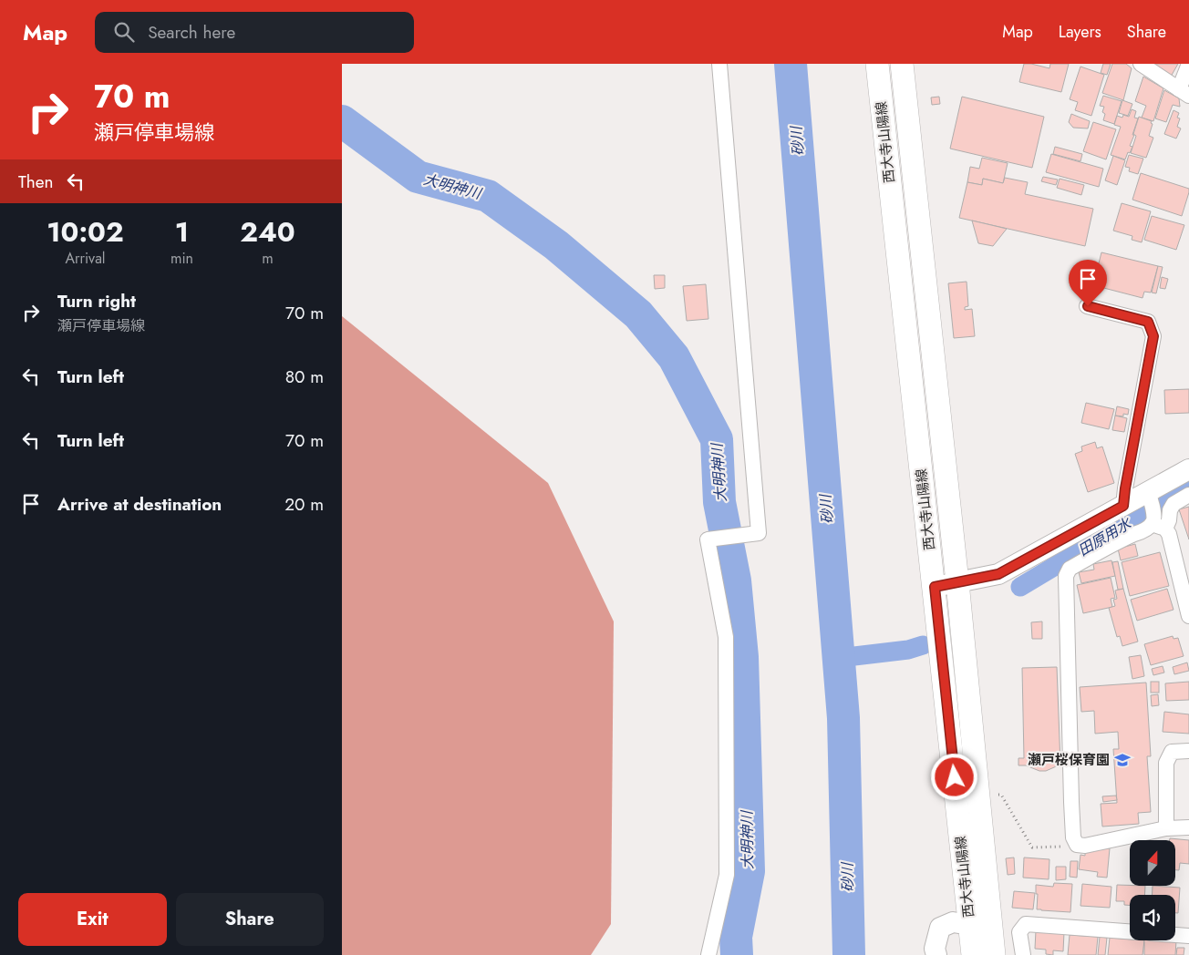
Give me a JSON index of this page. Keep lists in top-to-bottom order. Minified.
{"streets":{"main road":["西大寺山陽線"]},"water":["砂川","大明神川","田原用水"],"places":{"school or university":["瀬戸桜保育園"]},"north":"top","page":{"header":"Map","search":"Search here","nav":["Map","Layers","Share"],"turn":["70 m","瀬戸停車場線"],"then":"Then","eta":["10:02","Arrival","1","min","240","m"],"list":[{"name":"Turn right","note":"瀬戸停車場線","value":"70 m"},{"name":"Turn left","value":"80 m"},{"name":"Turn left","value":"70 m"},{"name":"Arrive at destination","value":"20 m"}],"buttons":["Exit","Share"]}}
